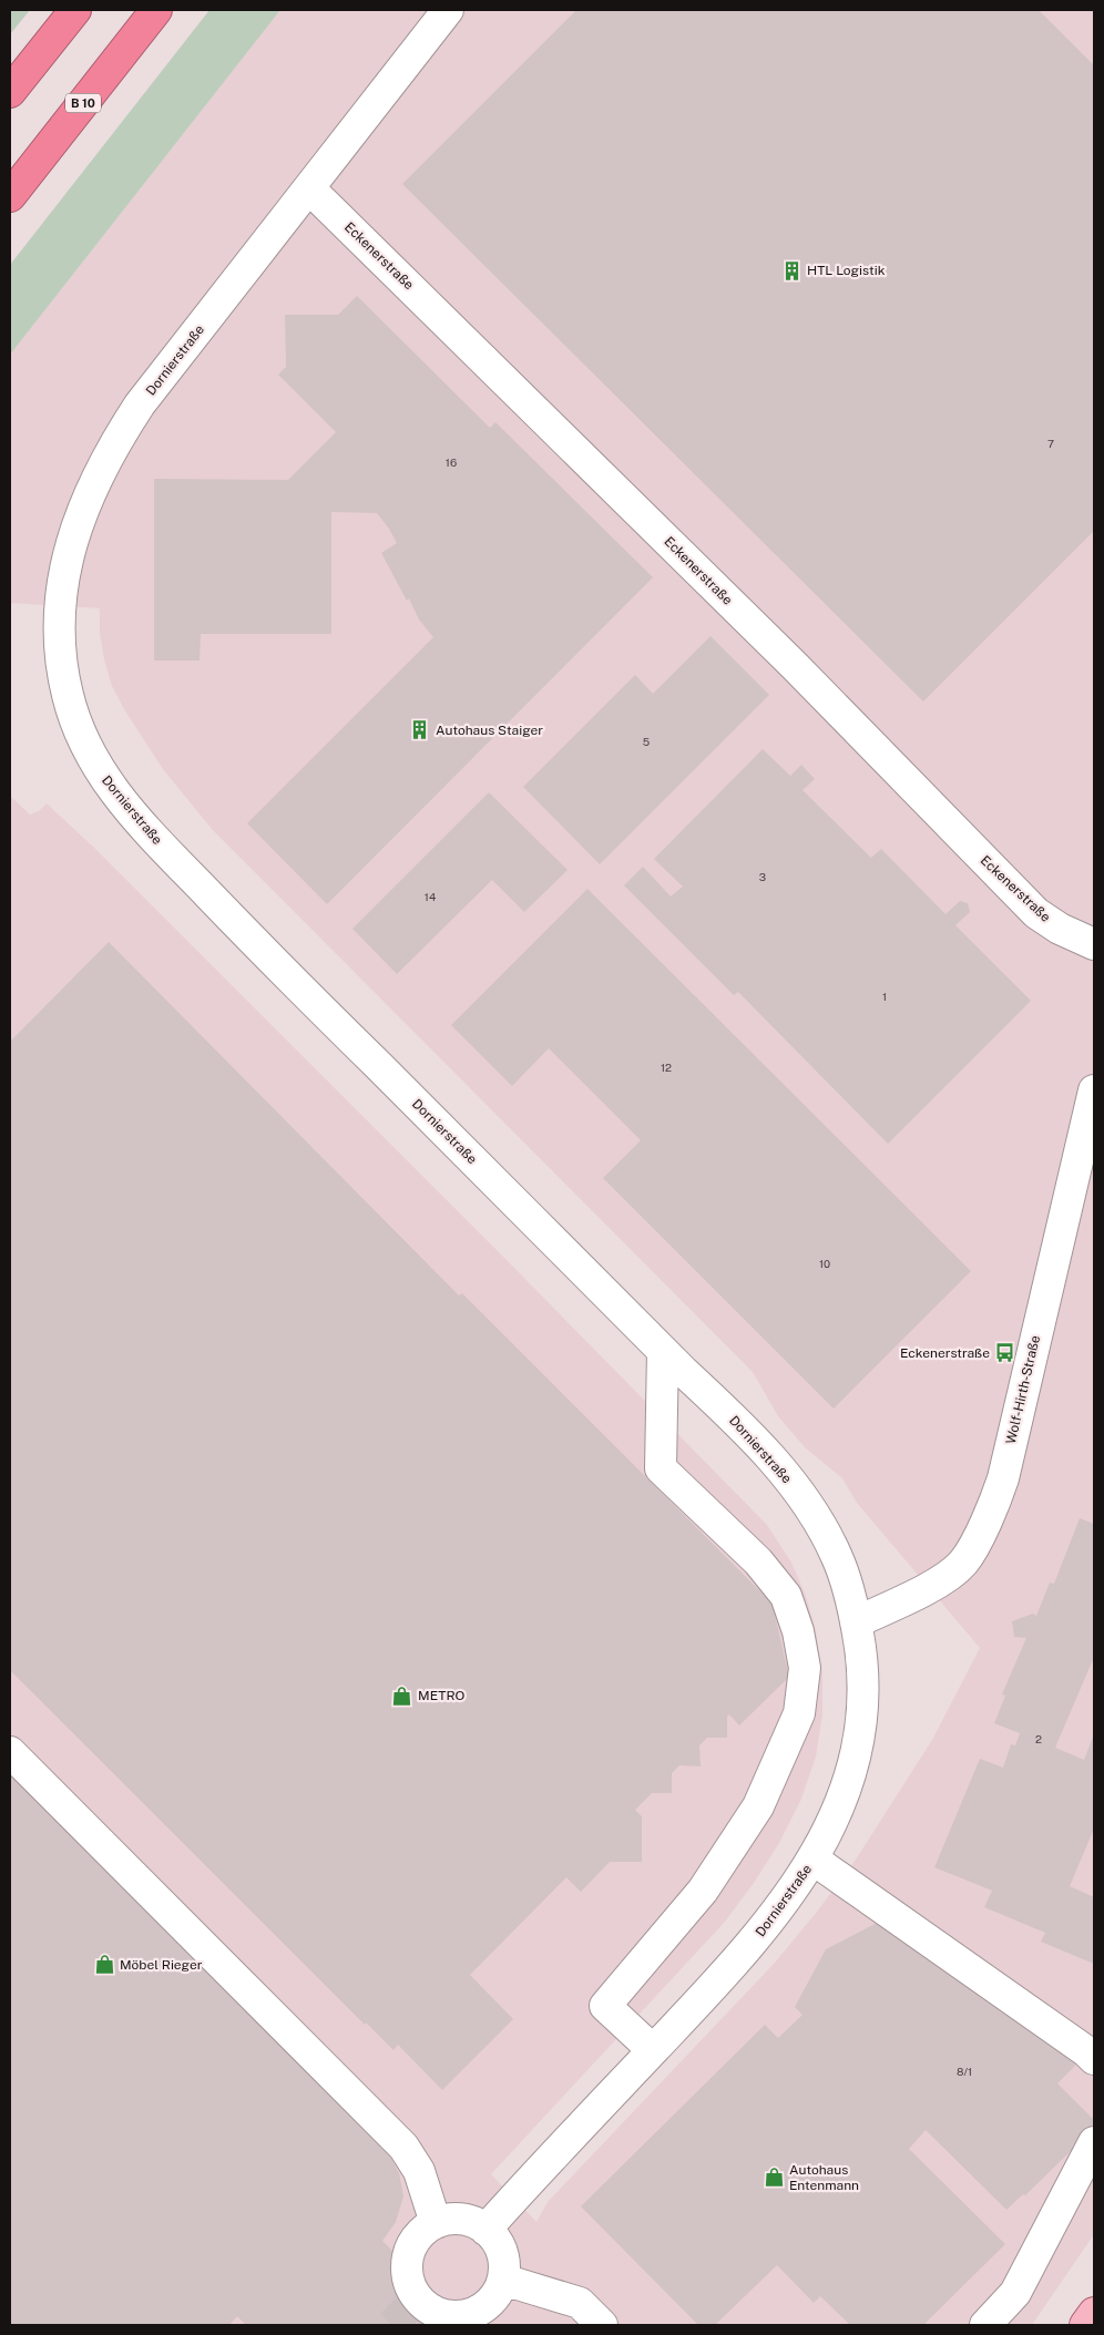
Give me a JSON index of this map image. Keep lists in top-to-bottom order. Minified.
{"streets":{"highway":["B 10"],"street":["Eckenerstraße","Dornierstraße","Wolf-Hirth-Straße"]},"crossings":[["Eckenerstraße","Dornierstraße"],["Dornierstraße","Wolf-Hirth-Straße"]],"places":{"building":["HTL Logistik","Autohaus Staiger"],"bus stop":["Eckenerstraße"],"shop":["METRO","Möbel Rieger","Autohaus Entenmann"]},"house_numbers":["7","16","5","3","14","1","12","10","2","8/1"]}
